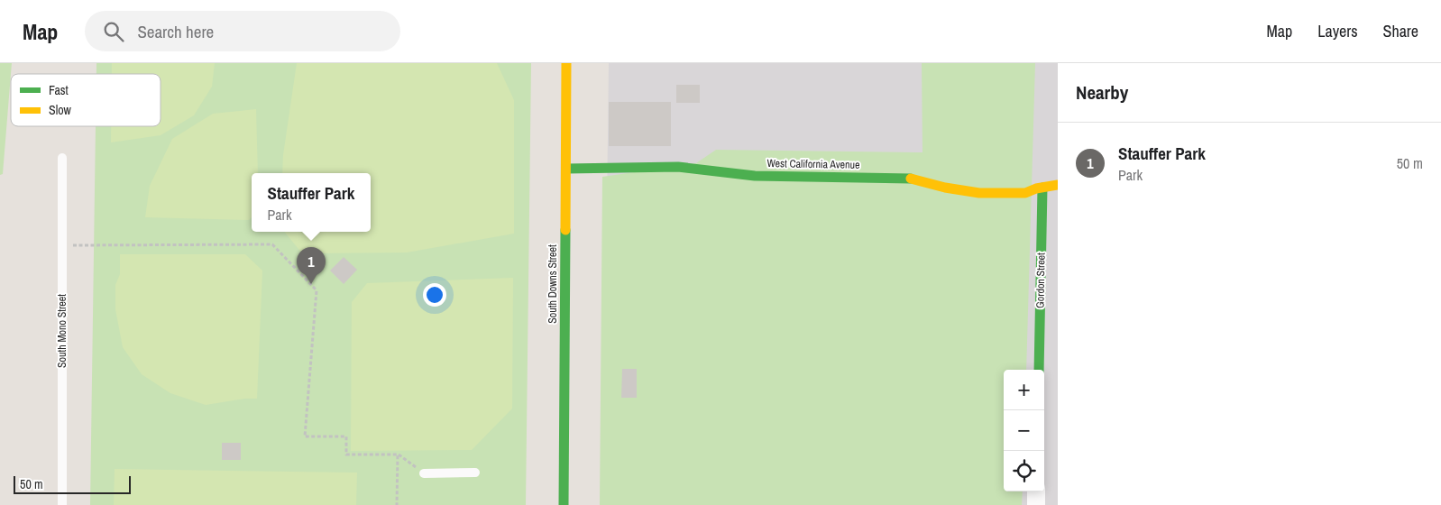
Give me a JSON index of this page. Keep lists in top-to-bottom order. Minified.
{"streets":{"street":["West California Avenue","Gordon Street","South Downs Street"],"lane":["South Mono Street"]},"crossings":[["West California Avenue","Gordon Street"],["West California Avenue","South Downs Street"]],"legend":["Fast","Slow"],"scale_bar":"50 m","page":{"header":"Map","search":"Search here","nav":["Map","Layers","Share"],"heading":"Nearby","list":[{"mark":"1","name":"Stauffer Park","note":"Park","value":"50 m"}],"popup":["Stauffer Park","Park"],"pins":"1","map_buttons":["+","−"],"scale":"50 m"}}
